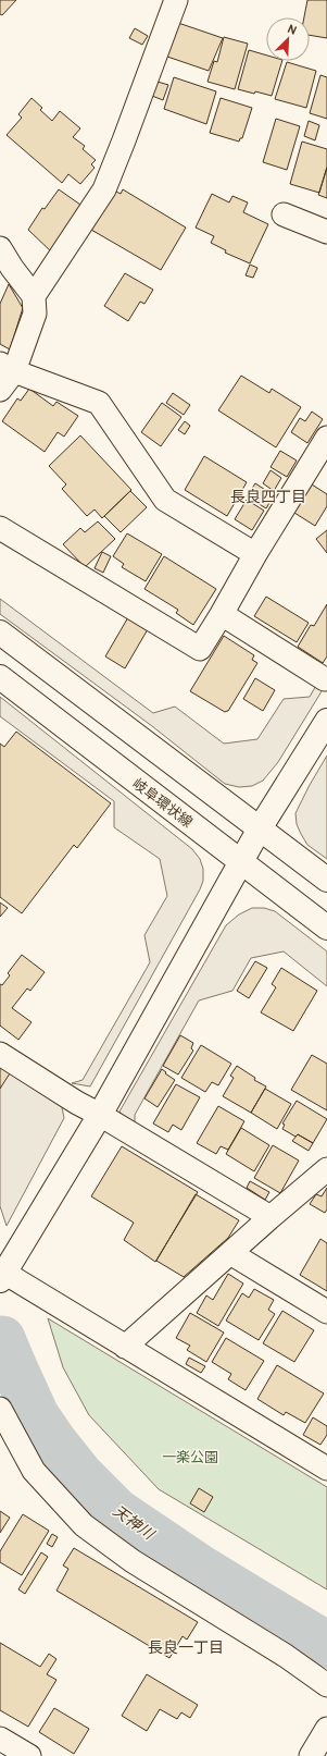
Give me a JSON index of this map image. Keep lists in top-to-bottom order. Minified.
{"streets":{"main road":["岐阜環状線"]},"districts":["長良四丁目","長良一丁目"],"water":["天神川"],"parks":["一楽公園"],"north":"top right"}
